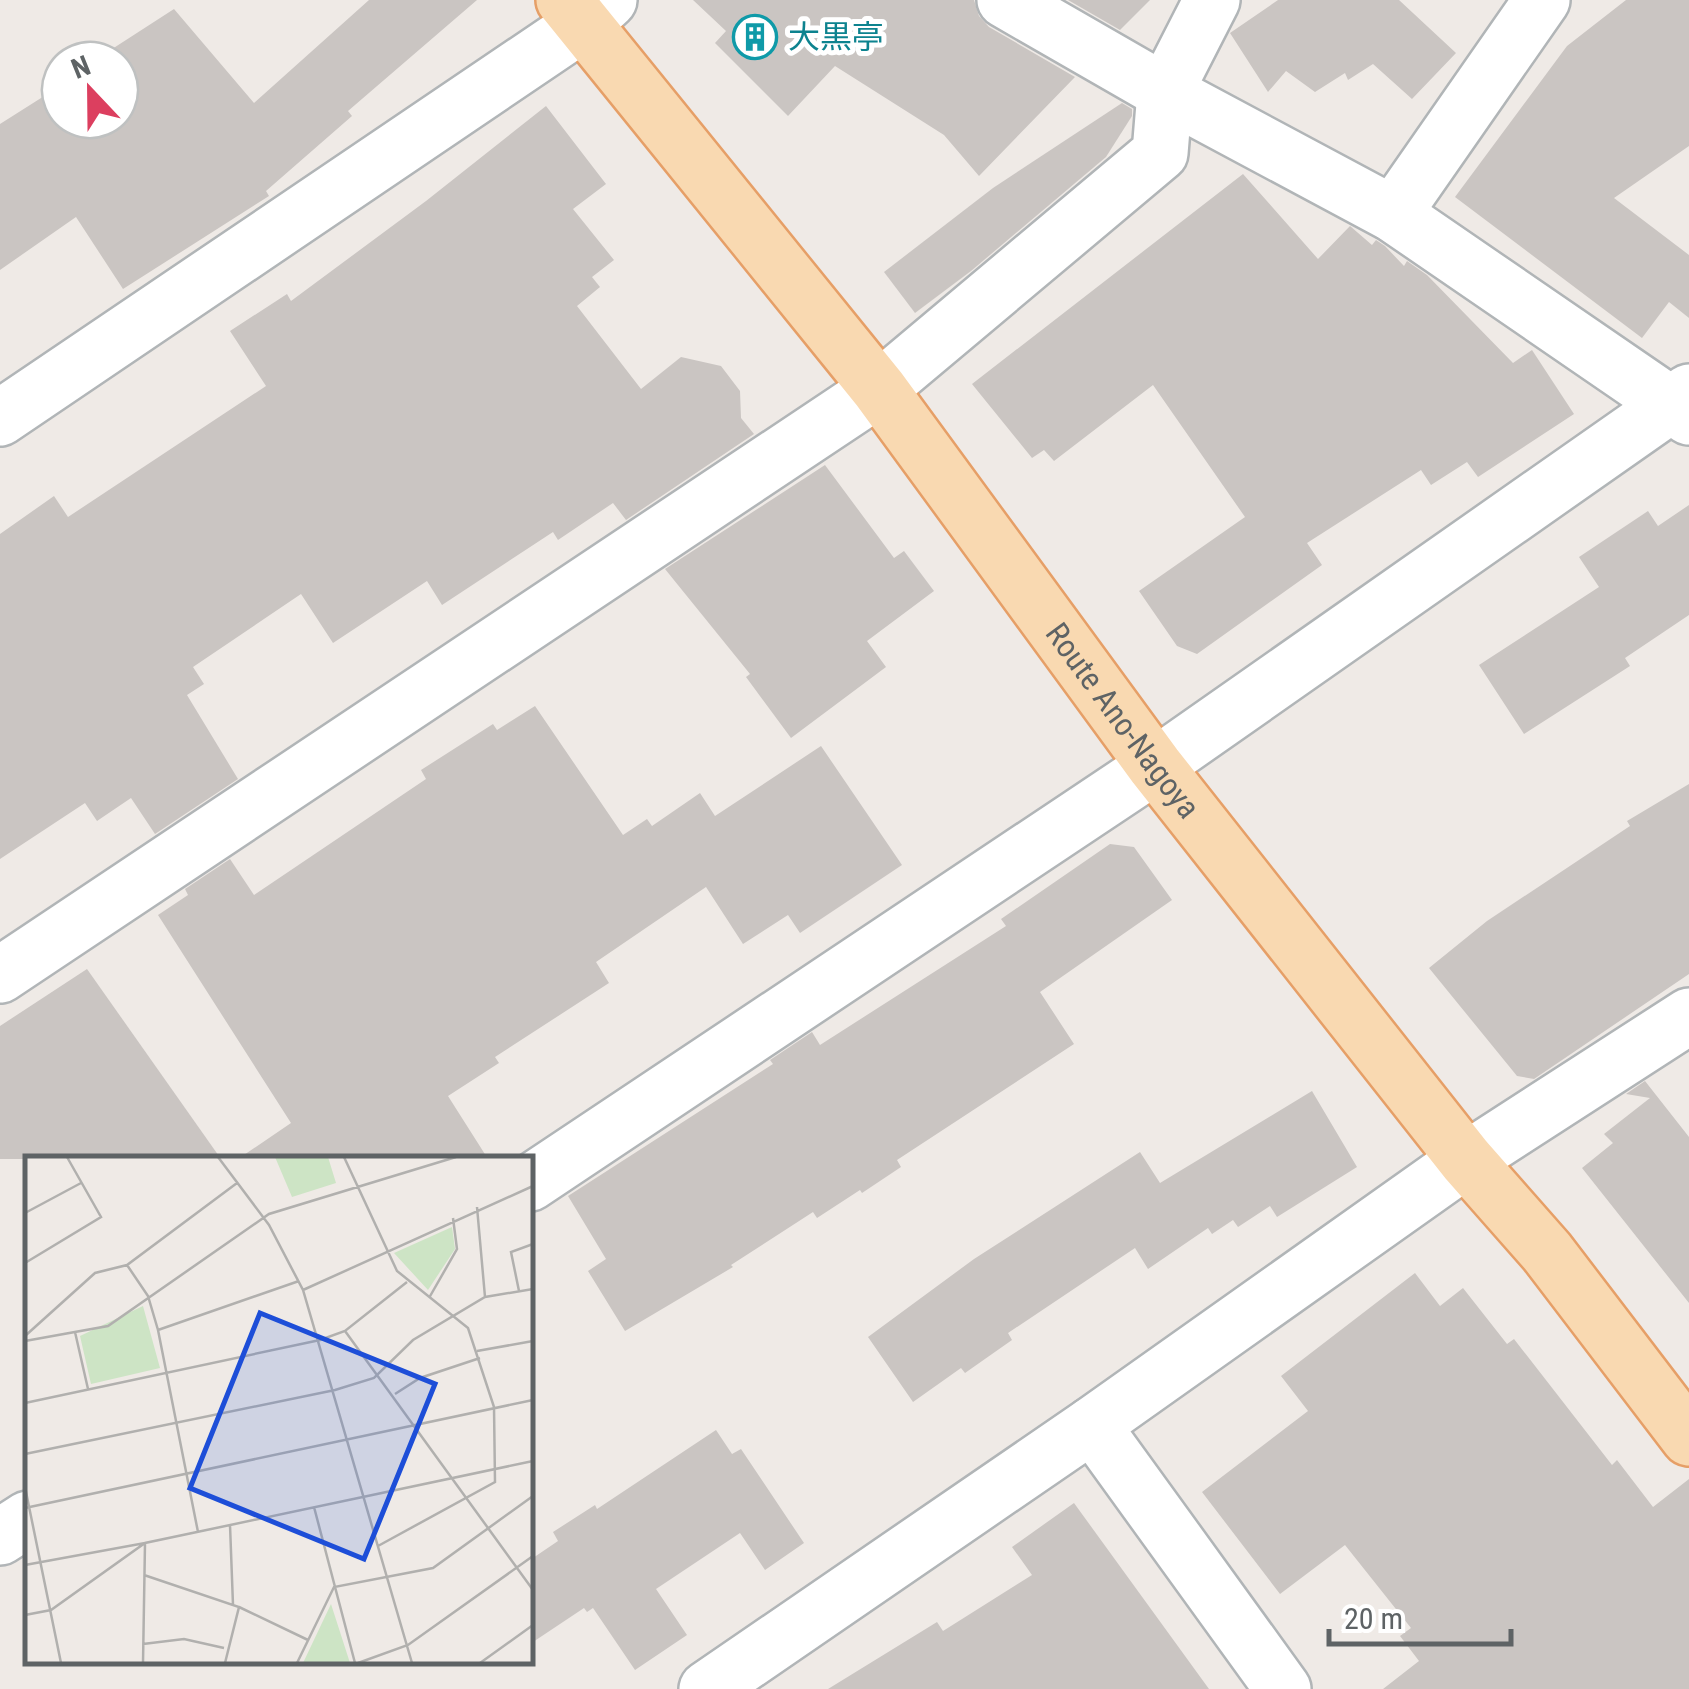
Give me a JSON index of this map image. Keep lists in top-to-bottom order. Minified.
{"streets":{"main road":["Route Ano-Nagoya"]},"places":{"building":["大黒亭"]},"scale_bar":"20 m","north":"top"}
